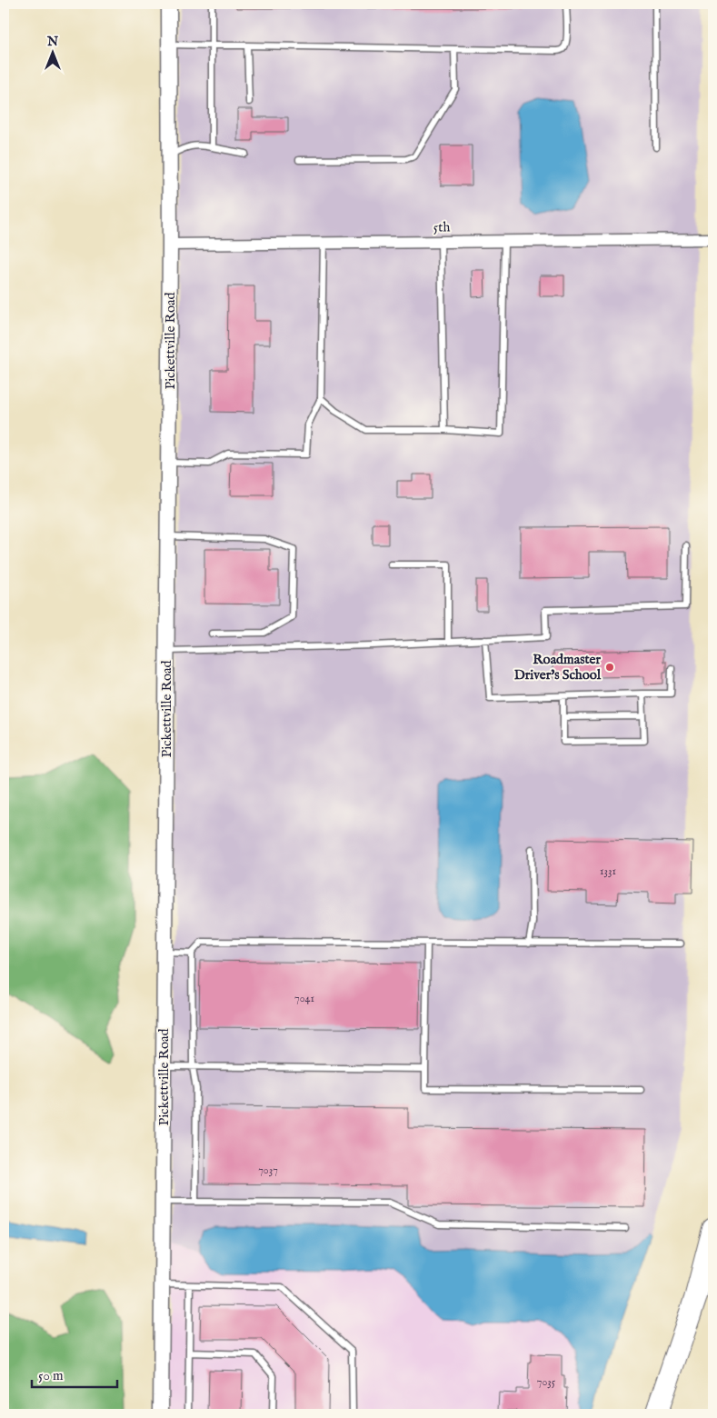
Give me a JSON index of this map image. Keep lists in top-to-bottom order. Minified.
{"streets":{"street":["5th","Pickettville Road"]},"crossings":[["5th","Pickettville Road"]],"places":["Roadmaster Driver's School"],"house_numbers":["1331","7041","7037","7035"],"scale_bar":"50 m","north":"top"}
